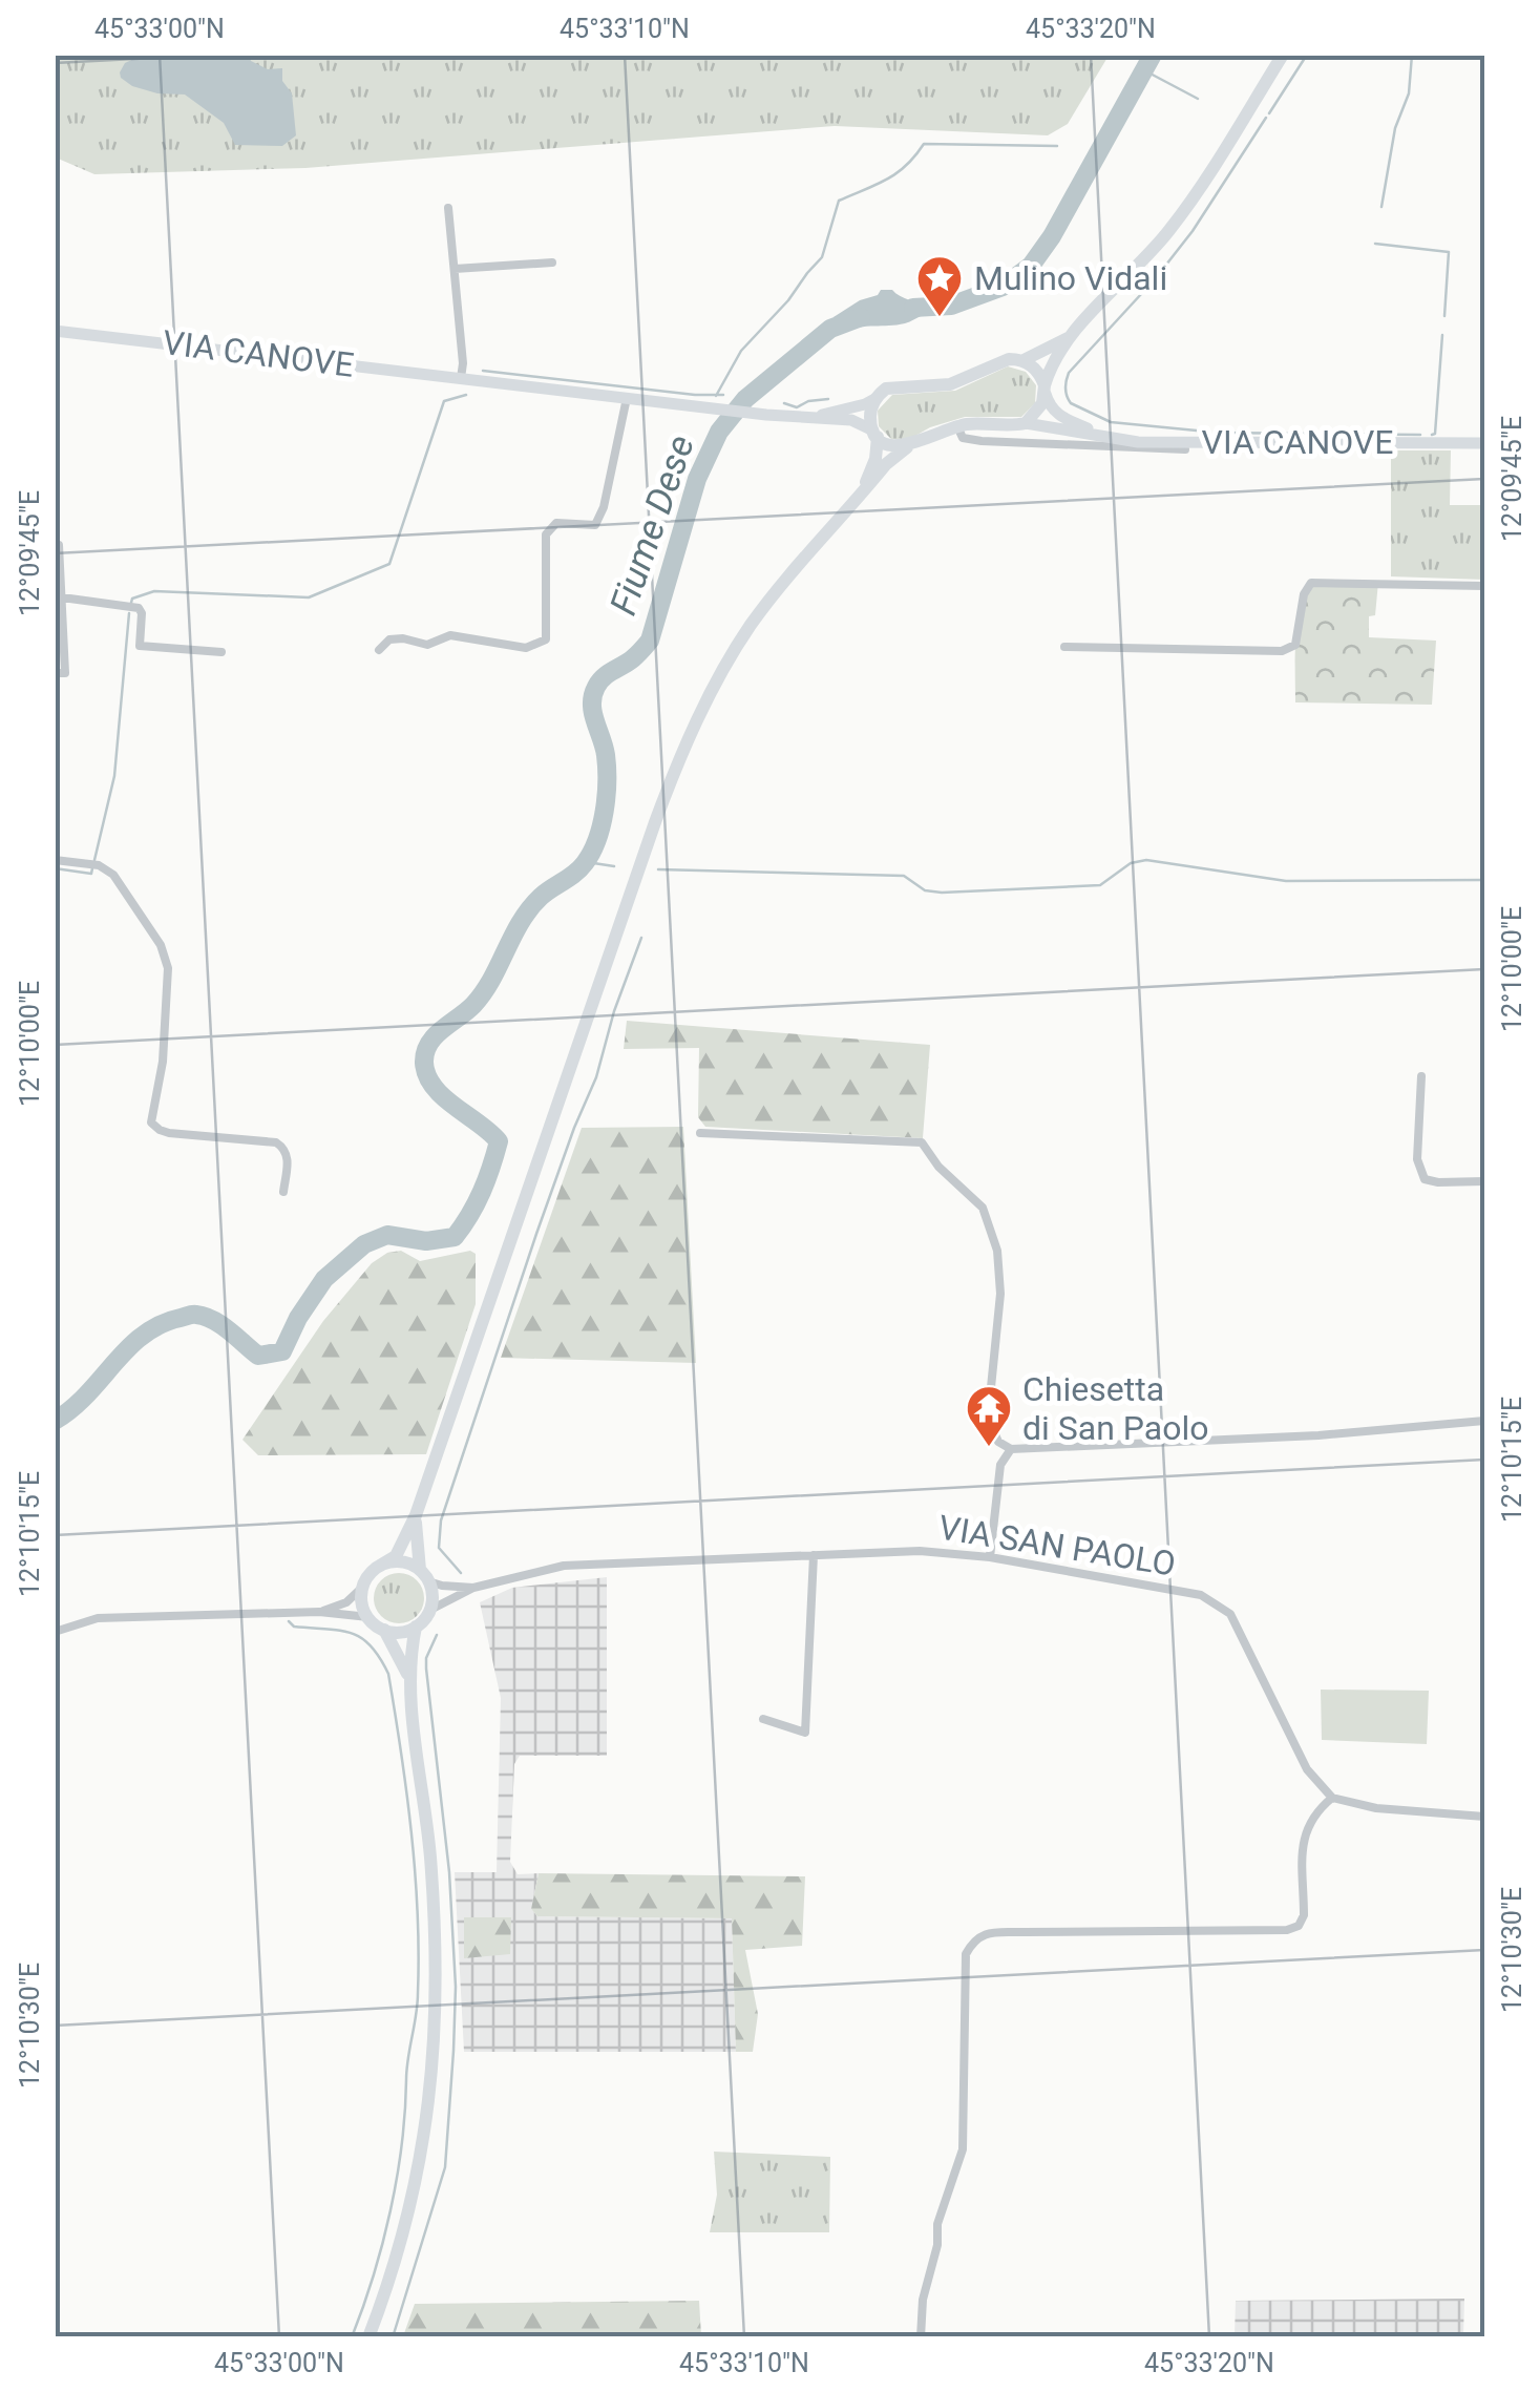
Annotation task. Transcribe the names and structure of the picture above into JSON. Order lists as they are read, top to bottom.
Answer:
{
  "streets": {
    "street": ["VIA CANOVE", "VIA SAN PAOLO"]
  },
  "water": ["Fiume Dese"],
  "places": {
    "place": ["Mulino Vidali"],
    "temple": ["Chiesetta di San Paolo"]
  },
  "coordinates": [
    "45°33'00\"N",
    "45°33'10\"N",
    "45°33'20\"N",
    "12°09'45\"E",
    "12°10'00\"E",
    "12°10'15\"E",
    "12°10'30\"E"
  ]
}
